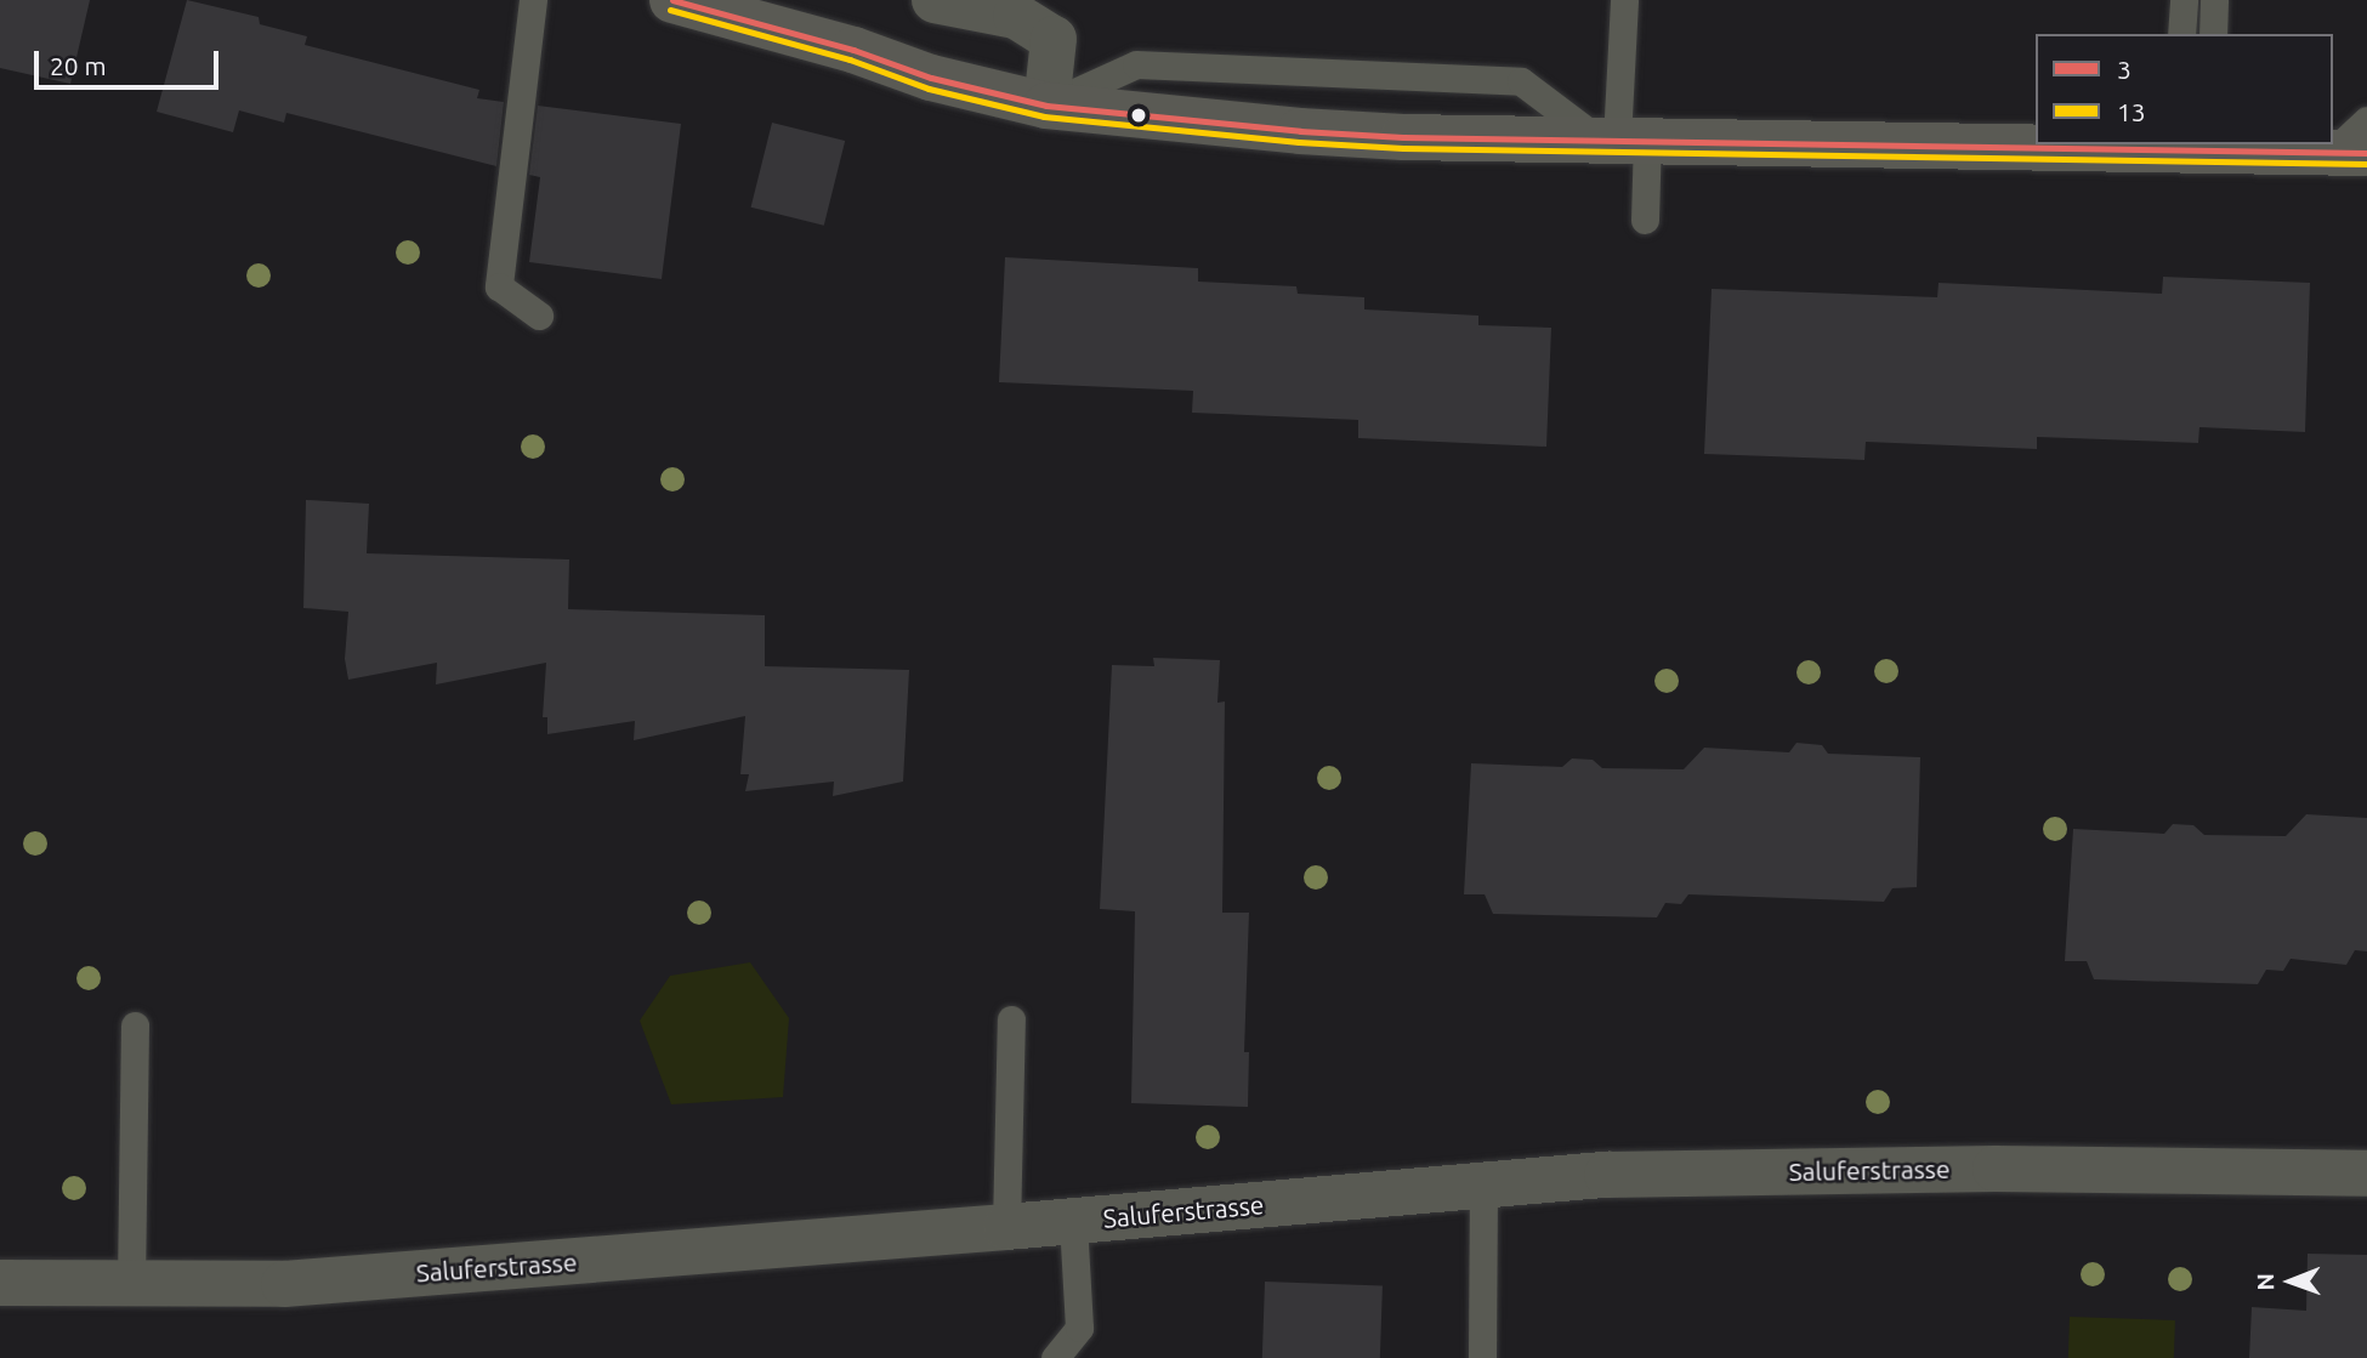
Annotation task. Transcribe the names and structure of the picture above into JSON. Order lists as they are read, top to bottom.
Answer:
{
  "streets": {
    "street": ["Saluferstrasse"]
  },
  "lines": ["transit line 3", "transit line 13"],
  "legend": ["3", "13"],
  "scale_bar": "20 m",
  "north": "left"
}
